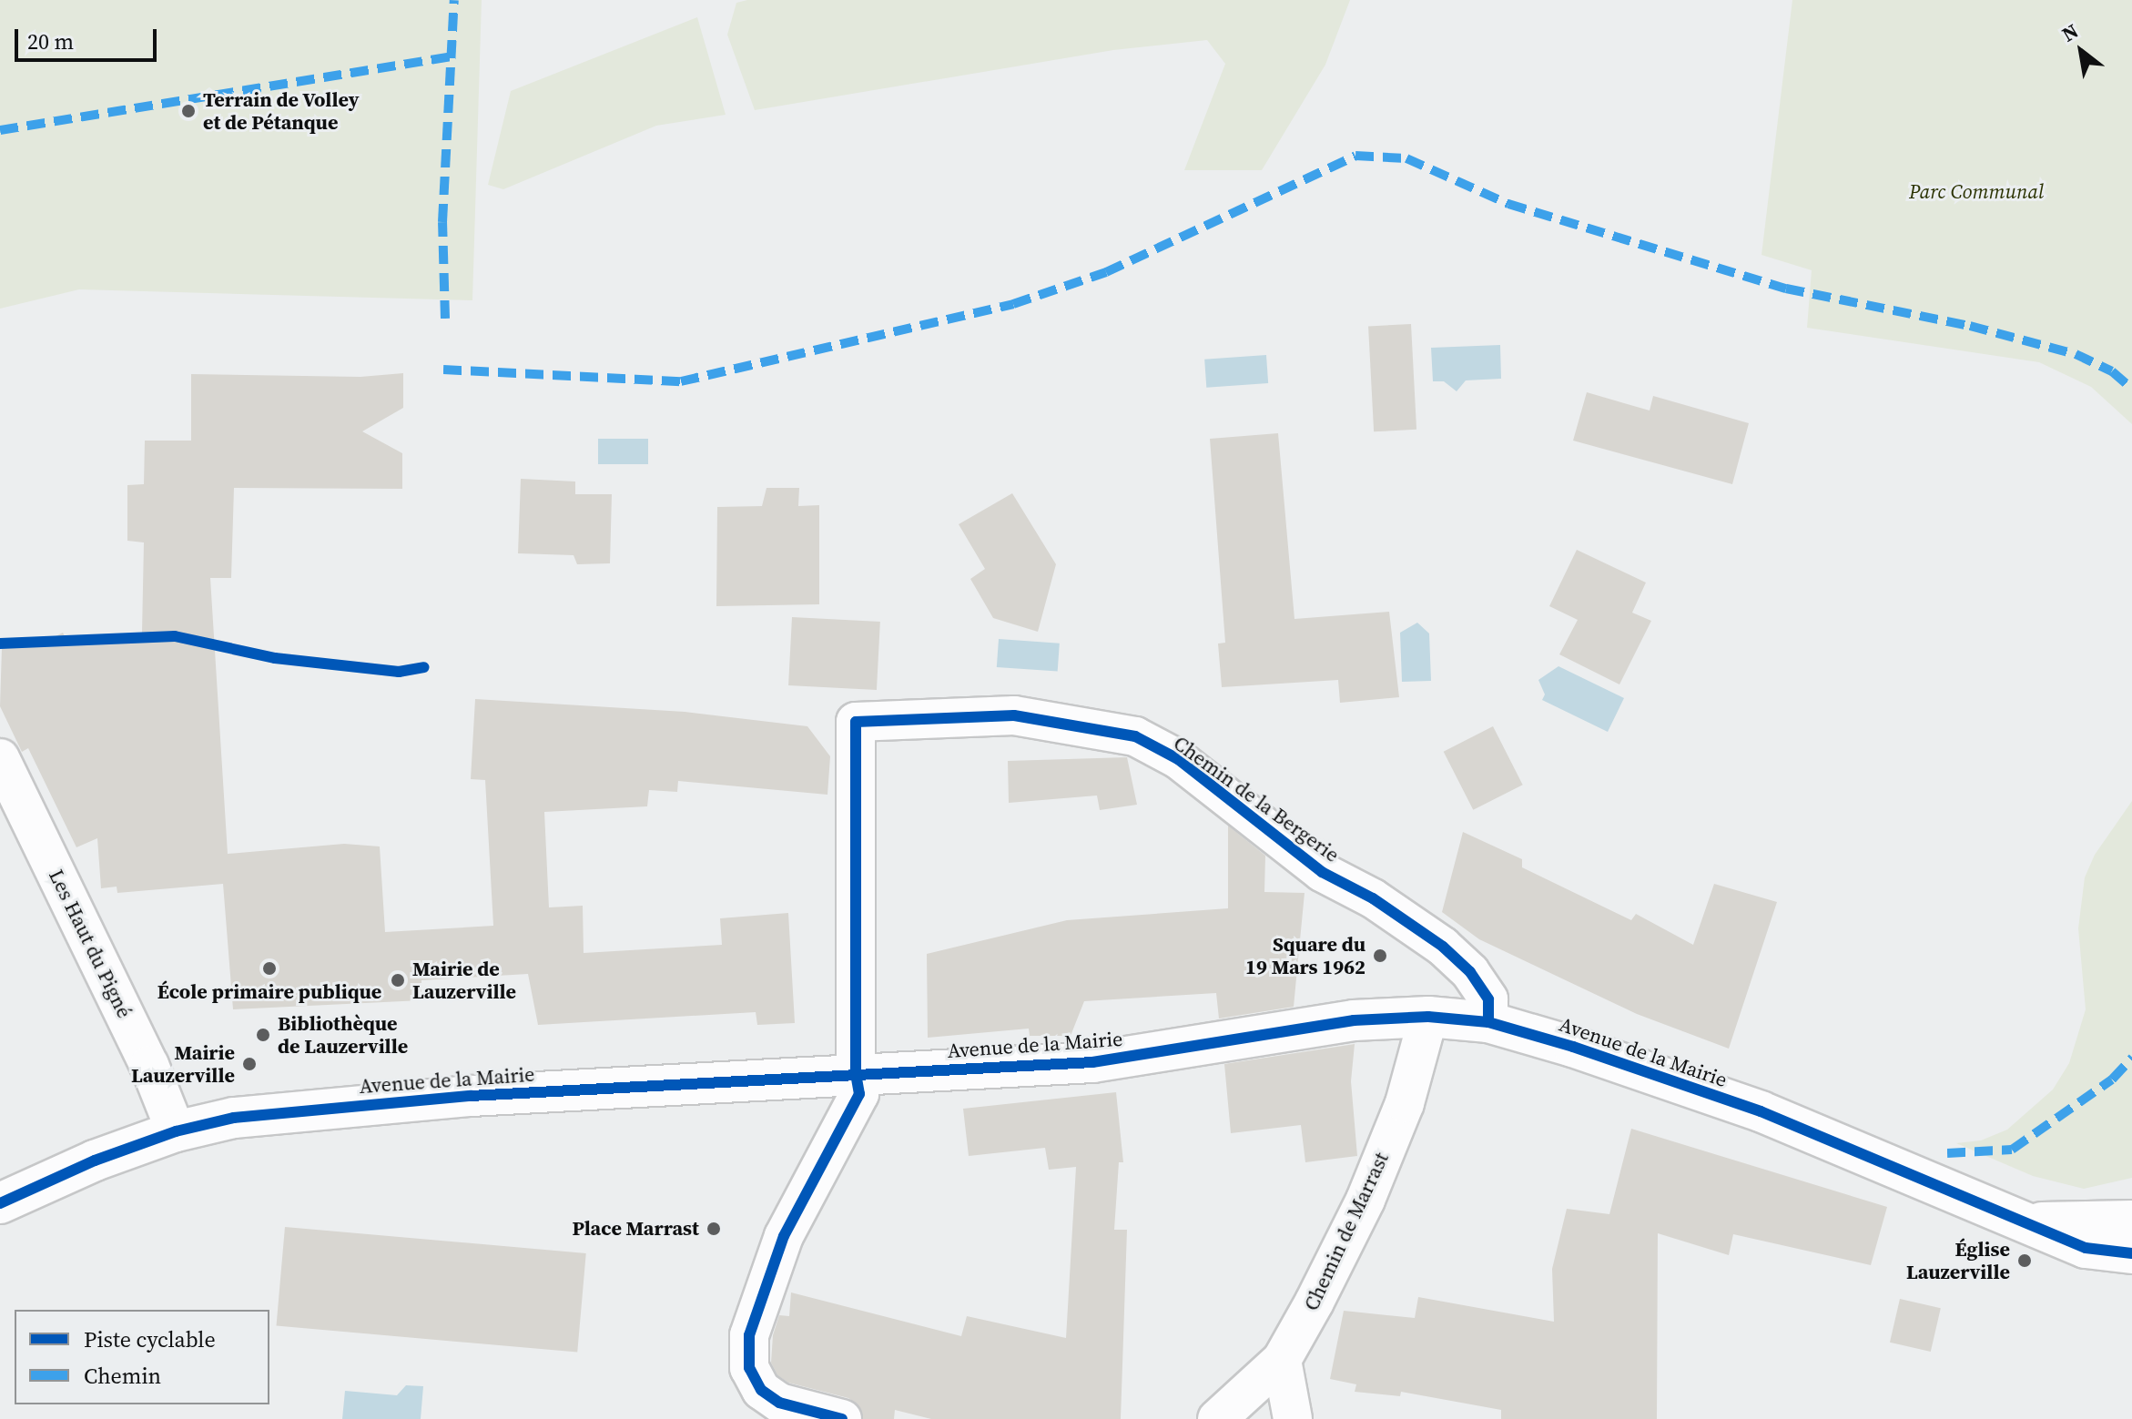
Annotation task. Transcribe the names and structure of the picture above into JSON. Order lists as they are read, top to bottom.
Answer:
{
  "streets": {
    "street": [
      "Chemin de la Bergerie",
      "Les Haut du Pigné",
      "Avenue de la Mairie",
      "Chemin de Marrast"
    ]
  },
  "crossings": [
    ["Chemin de la Bergerie", "Avenue de la Mairie"],
    ["Les Haut du Pigné", "Avenue de la Mairie"],
    ["Avenue de la Mairie", "Chemin de Marrast"]
  ],
  "parks": ["Parc Communal"],
  "places": [
    "Terrain de Volley et de Pétanque",
    "Square du 19 Mars 1962",
    "École primaire publique",
    "Mairie de Lauzerville",
    "Bibliothèque de Lauzerville",
    "Mairie Lauzerville",
    "Place Marrast",
    "Église Lauzerville"
  ],
  "legend": ["Piste cyclable", "Chemin"],
  "scale_bar": "20 m",
  "north": "top left"
}
